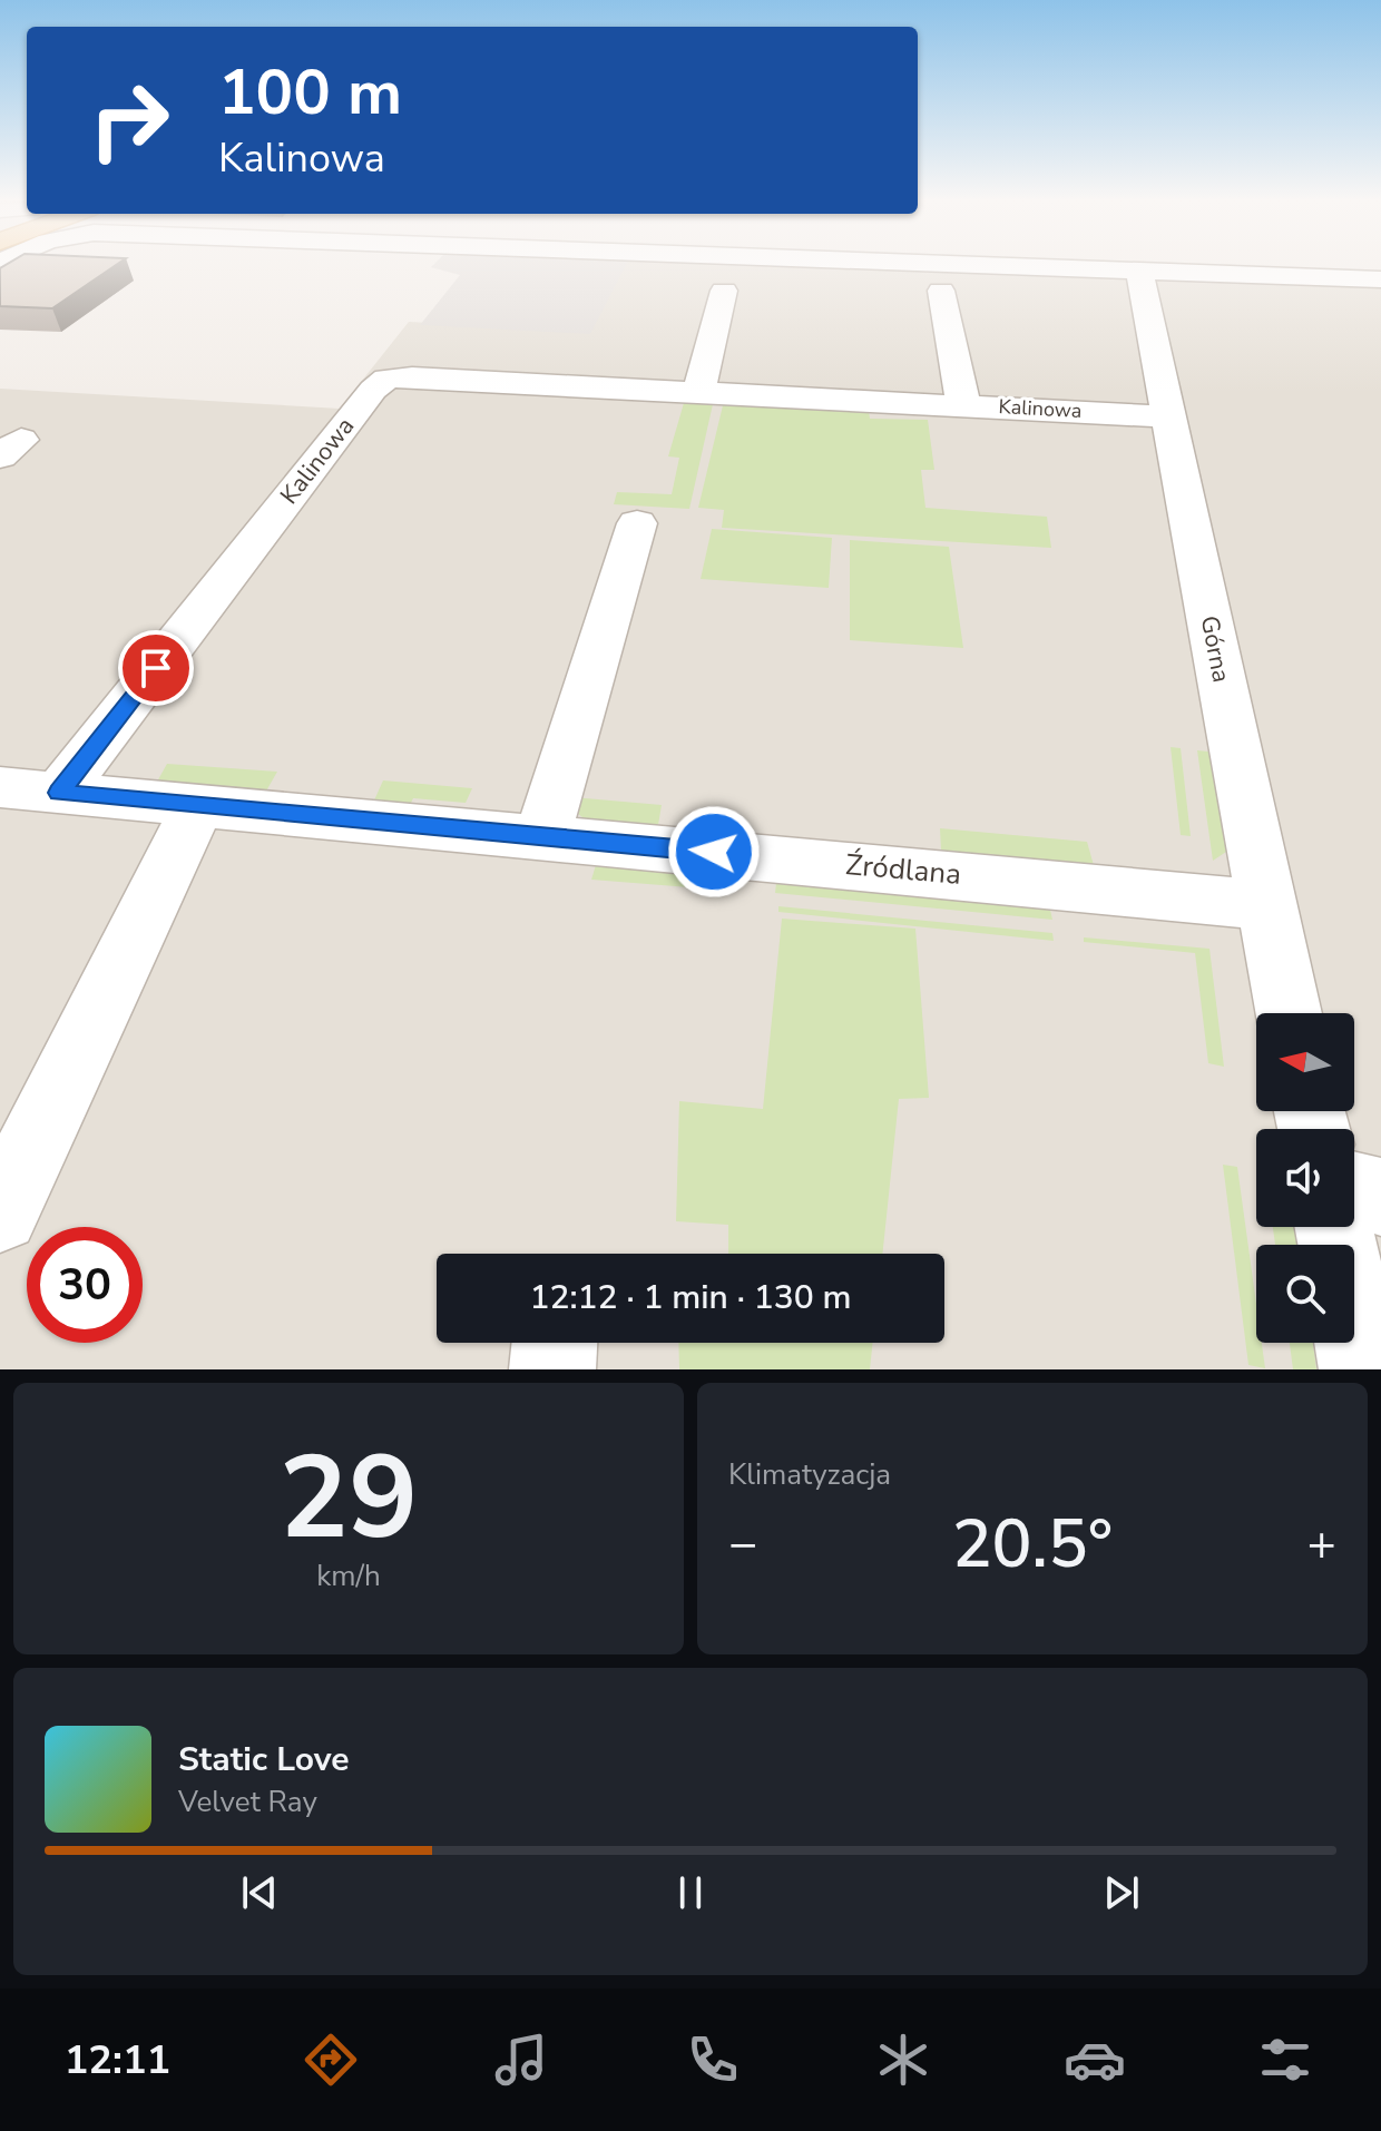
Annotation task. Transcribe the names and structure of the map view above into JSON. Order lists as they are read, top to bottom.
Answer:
{
  "streets": {
    "street": ["Kalinowa", "Górna", "Źródlana"]
  },
  "crossings": [
    ["Kalinowa", "Górna"],
    ["Kalinowa", "Źródlana"],
    ["Górna", "Źródlana"]
  ],
  "north": "left",
  "page": {
    "turn": ["100 m", "Kalinowa"],
    "limit": "30",
    "trip": "12:12 · 1 min · 130 m",
    "tile": [
      ["29", "km/h"],
      "Klimatyzacja"
    ],
    "heat": ["−", "20.5°", "+"],
    "song": ["Static Love", "Velvet Ray"],
    "tabs": "12:11"
  }
}
